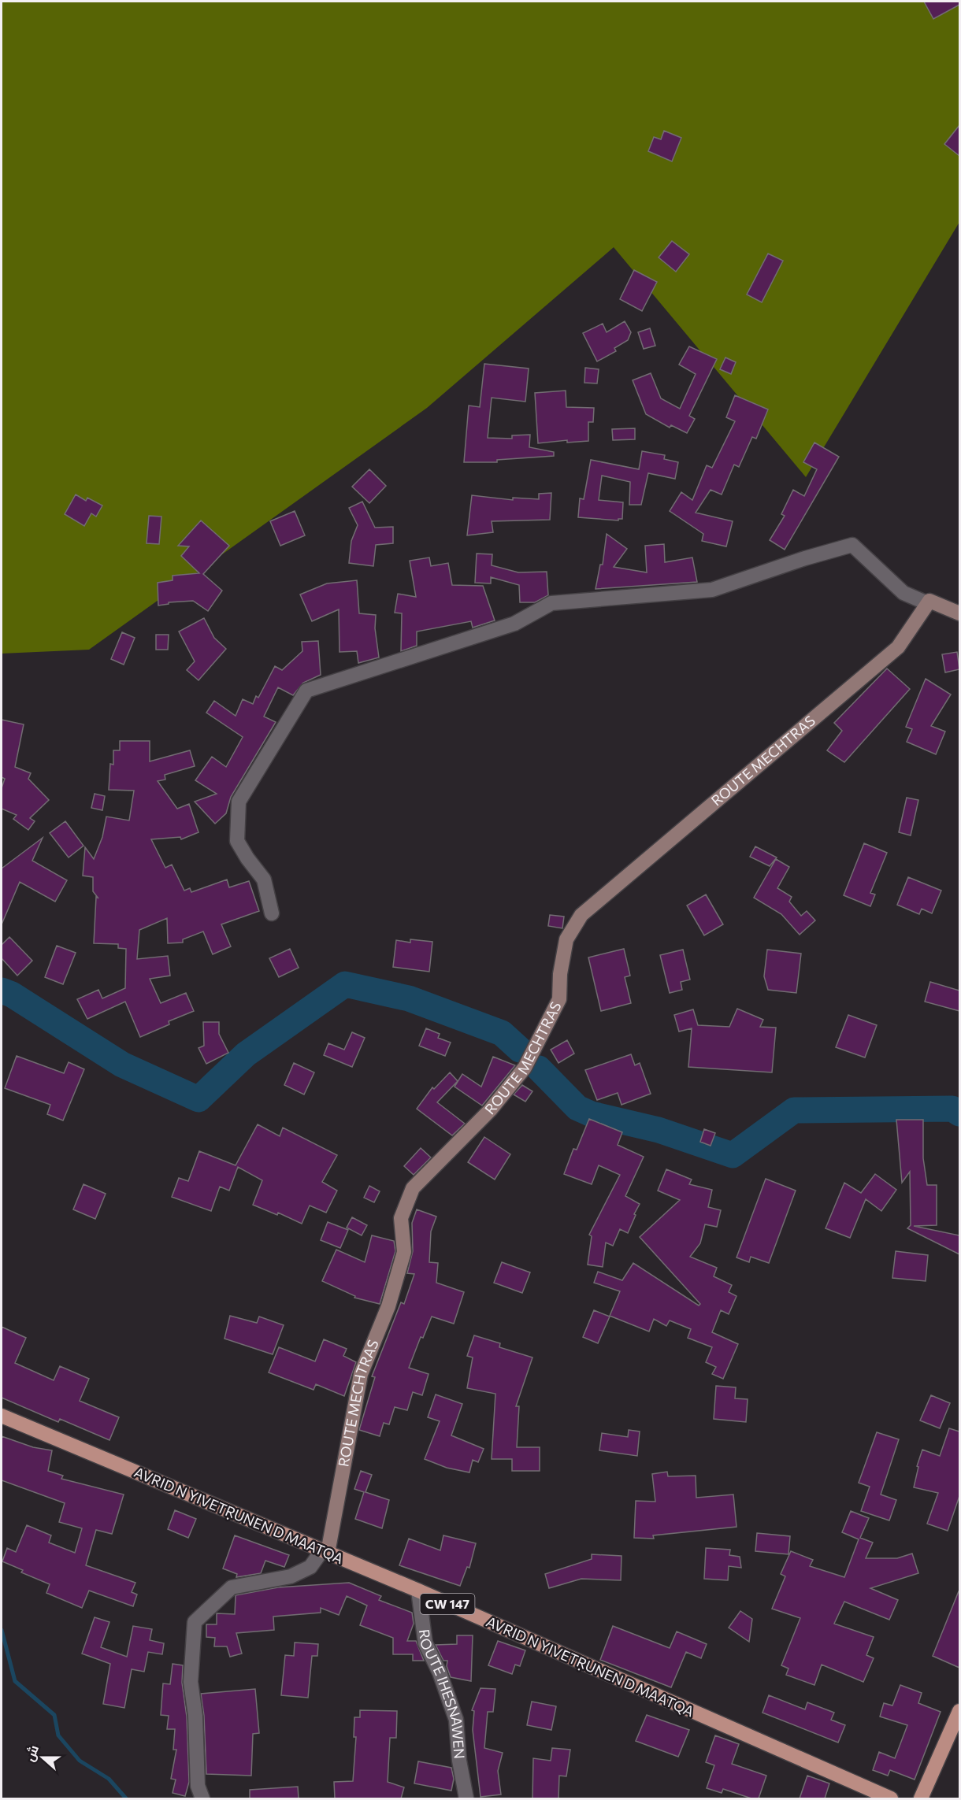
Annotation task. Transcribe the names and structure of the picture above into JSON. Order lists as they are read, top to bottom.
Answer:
{
  "streets": {
    "main road": ["AVRID N YIVETṚUNEN D MAATQA", "CW 147"],
    "street": ["ROUTE MECHTRAS", "ROUTE IHESNAWEN"]
  },
  "crossings": [
    ["ROUTE MECHTRAS", "AVRID N YIVETṚUNEN D MAATQA"],
    ["AVRID N YIVETṚUNEN D MAATQA", "ROUTE IHESNAWEN"]
  ],
  "north": "left"
}
